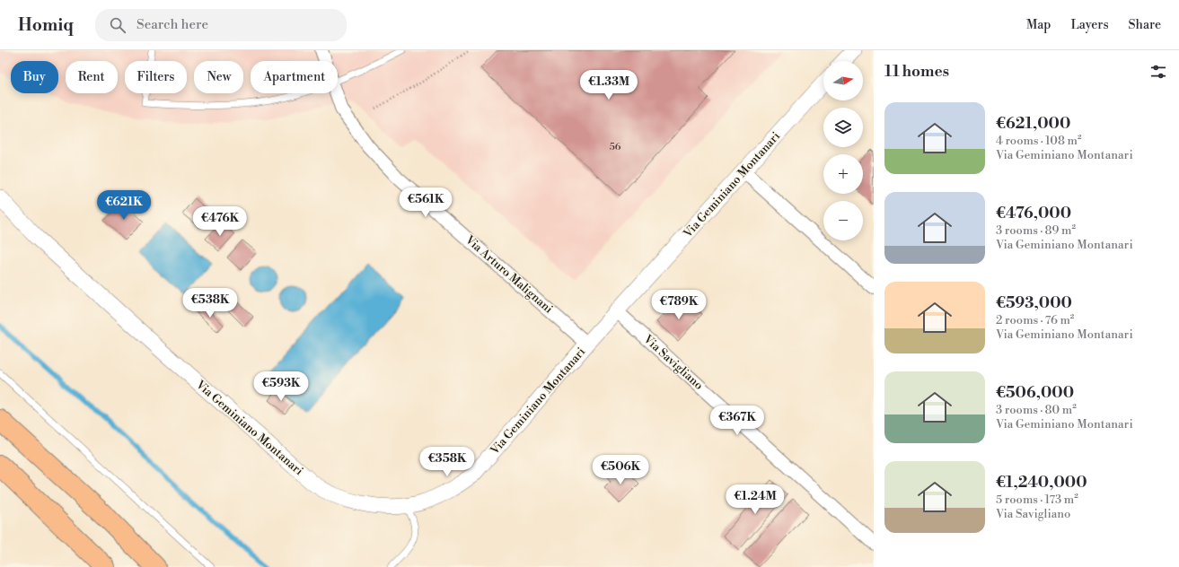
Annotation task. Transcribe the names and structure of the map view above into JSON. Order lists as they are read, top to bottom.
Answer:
{
  "streets": {
    "street": ["Via Geminiano Montanari", "Via Arturo Malignani", "Via Savigliano"]
  },
  "crossings": [
    ["Via Geminiano Montanari", "Via Arturo Malignani"],
    ["Via Geminiano Montanari", "Via Savigliano"]
  ],
  "house_numbers": ["56"],
  "north": "right",
  "page": {
    "header": "Homiq",
    "search": "Search here",
    "nav": ["Map", "Layers", "Share"],
    "heading": "11 homes",
    "map_buttons": ["+", "−"],
    "chip": [
      "Buy",
      "Rent",
      "Filters",
      "New",
      "Apartment"
    ],
    "price": [
      "€1.33M",
      "€561K",
      "€621K",
      "€476K",
      "€538K",
      "€789K",
      "€593K",
      "€367K",
      "€358K",
      "€506K",
      "€1.24M"
    ],
    "list": [
      {
        "name": "€621,000",
        "note": "4 rooms · 108 m² · Via Geminiano Montanari"
      },
      {
        "name": "€476,000",
        "note": "3 rooms · 89 m² · Via Geminiano Montanari"
      },
      {
        "name": "€593,000",
        "note": "2 rooms · 76 m² · Via Geminiano Montanari"
      },
      {
        "name": "€506,000",
        "note": "3 rooms · 80 m² · Via Geminiano Montanari"
      },
      {
        "name": "€1,240,000",
        "note": "5 rooms · 173 m² · Via Savigliano"
      }
    ]
  }
}
